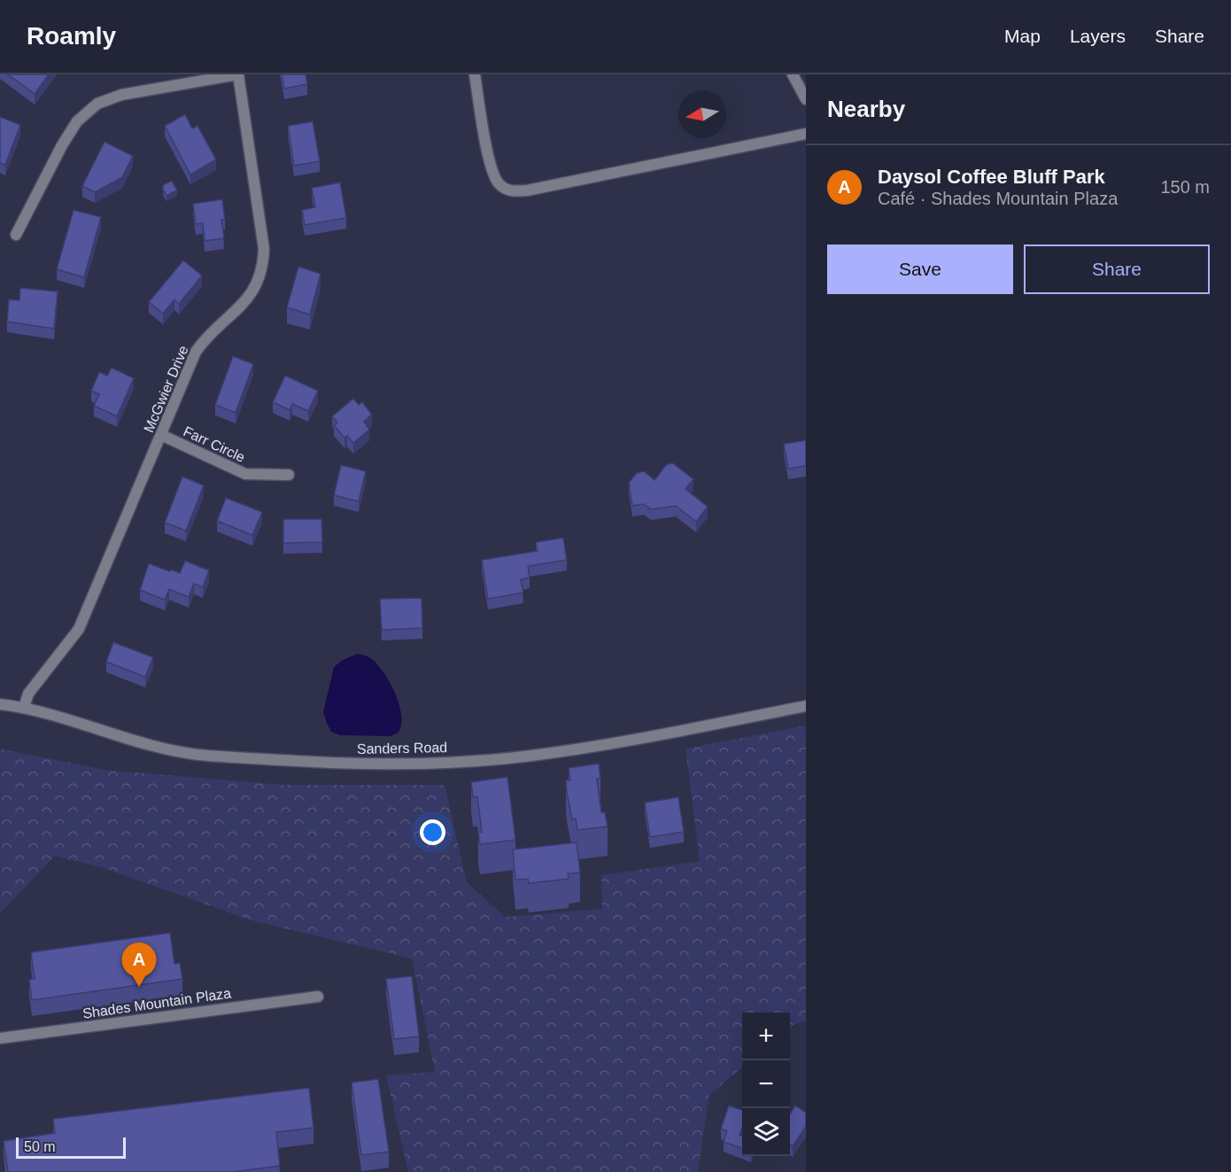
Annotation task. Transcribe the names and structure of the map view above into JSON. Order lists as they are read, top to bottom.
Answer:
{
  "streets": {
    "street": [
      "McGwier Drive",
      "Farr Circle",
      "Sanders Road",
      "Shades Mountain Plaza"
    ]
  },
  "crossings": [
    ["McGwier Drive", "Farr Circle"],
    ["McGwier Drive", "Sanders Road"]
  ],
  "scale_bar": "50 m",
  "north": "left",
  "page": {
    "header": "Roamly",
    "nav": ["Map", "Layers", "Share"],
    "heading": "Nearby",
    "list": [
      {
        "mark": "A",
        "name": "Daysol Coffee Bluff Park",
        "note": "Café · Shades Mountain Plaza",
        "value": "150 m"
      }
    ],
    "buttons": ["Save", "Share"],
    "pins": "A",
    "map_buttons": ["+", "−"],
    "scale": "50 m"
  }
}
